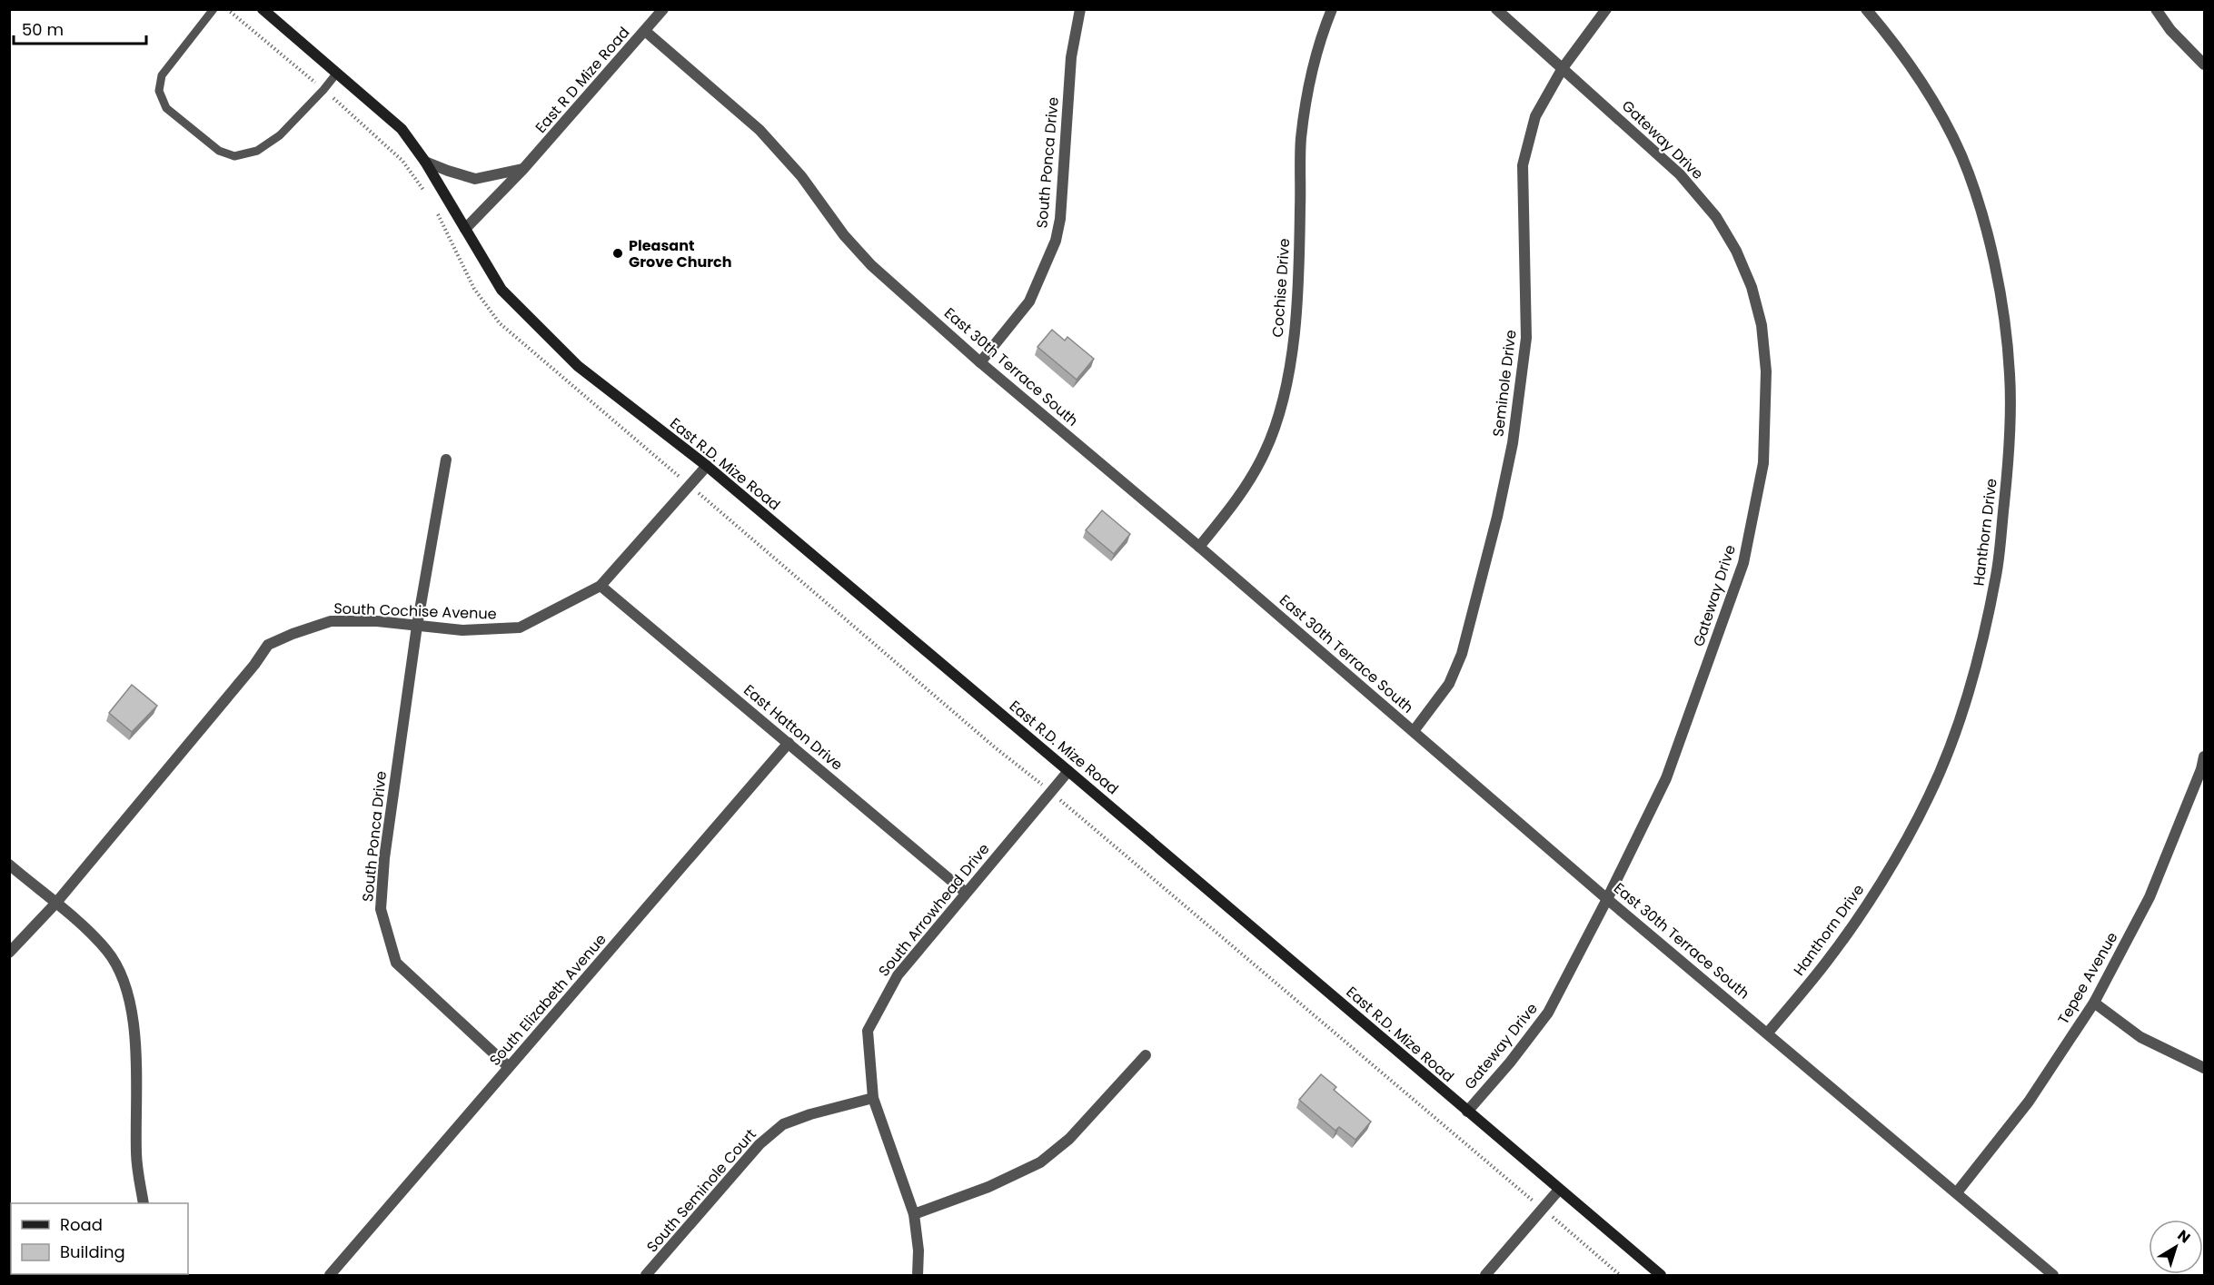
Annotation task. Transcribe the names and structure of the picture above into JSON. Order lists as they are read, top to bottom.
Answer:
{
  "streets": {
    "main road": ["East R.D. Mize Road"],
    "street": [
      "East R D Mize Road",
      "Gateway Drive",
      "South Ponca Drive",
      "Cochise Drive",
      "East 30th Terrace South",
      "Seminole Drive",
      "Hanthorn Drive",
      "South Cochise Avenue",
      "East Hatton Drive",
      "South Arrowhead Drive",
      "Tepee Avenue",
      "South Elizabeth Avenue",
      "South Seminole Court"
    ]
  },
  "crossings": [
    ["East R D Mize Road", "East 30th Terrace South"],
    ["East R D Mize Road", "East R.D. Mize Road"],
    ["Gateway Drive", "East 30th Terrace South"],
    ["Gateway Drive", "Seminole Drive"],
    ["Gateway Drive", "East R.D. Mize Road"],
    ["South Ponca Drive", "East 30th Terrace South"],
    ["South Ponca Drive", "South Cochise Avenue"],
    ["South Ponca Drive", "South Elizabeth Avenue"],
    ["Cochise Drive", "East 30th Terrace South"],
    ["East 30th Terrace South", "Seminole Drive"],
    ["East 30th Terrace South", "Hanthorn Drive"],
    ["East 30th Terrace South", "Tepee Avenue"],
    ["East R.D. Mize Road", "South Cochise Avenue"],
    ["East R.D. Mize Road", "South Arrowhead Drive"],
    ["South Cochise Avenue", "East Hatton Drive"],
    ["East Hatton Drive", "South Arrowhead Drive"],
    ["East Hatton Drive", "South Elizabeth Avenue"],
    ["South Arrowhead Drive", "South Seminole Court"]
  ],
  "places": ["Pleasant Grove Church"],
  "legend": ["Road", "Building"],
  "scale_bar": "50 m",
  "north": "top right"
}
